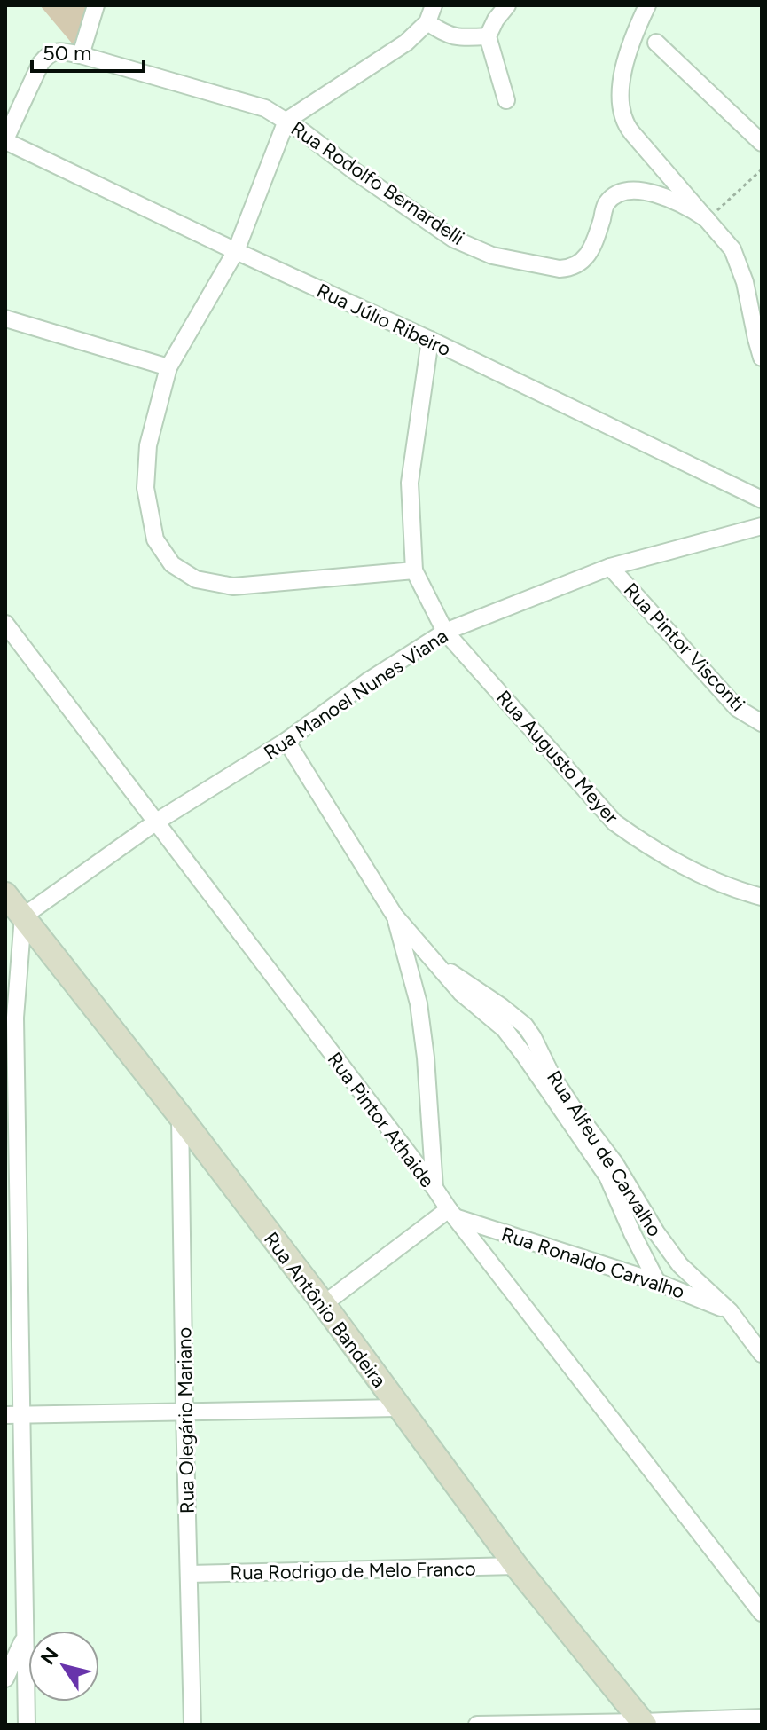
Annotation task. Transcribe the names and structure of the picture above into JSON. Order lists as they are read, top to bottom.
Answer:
{
  "streets": {
    "street": [
      "Rua Rodolfo Bernardelli",
      "Rua Júlio Ribeiro",
      "Rua Pintor Visconti",
      "Rua Manoel Nunes Viana",
      "Rua Augusto Meyer",
      "Rua Pintor Athaide",
      "Rua Alfeu de Carvalho",
      "Rua Ronaldo Carvalho",
      "Rua Antônio Bandeira",
      "Rua Olegário Mariano",
      "Rua Rodrigo de Melo Franco"
    ]
  },
  "crossings": [
    ["Rua Rodolfo Bernardelli", "Rua Júlio Ribeiro"],
    ["Rua Pintor Visconti", "Rua Manoel Nunes Viana"],
    ["Rua Manoel Nunes Viana", "Rua Augusto Meyer"],
    ["Rua Manoel Nunes Viana", "Rua Pintor Athaide"],
    ["Rua Manoel Nunes Viana", "Rua Alfeu de Carvalho"],
    ["Rua Manoel Nunes Viana", "Rua Antônio Bandeira"],
    ["Rua Pintor Athaide", "Rua Ronaldo Carvalho"],
    ["Rua Alfeu de Carvalho", "Rua Ronaldo Carvalho"],
    ["Rua Antônio Bandeira", "Rua Olegário Mariano"],
    ["Rua Antônio Bandeira", "Rua Rodrigo de Melo Franco"],
    ["Rua Olegário Mariano", "Rua Rodrigo de Melo Franco"]
  ],
  "scale_bar": "50 m",
  "north": "top left"
}
